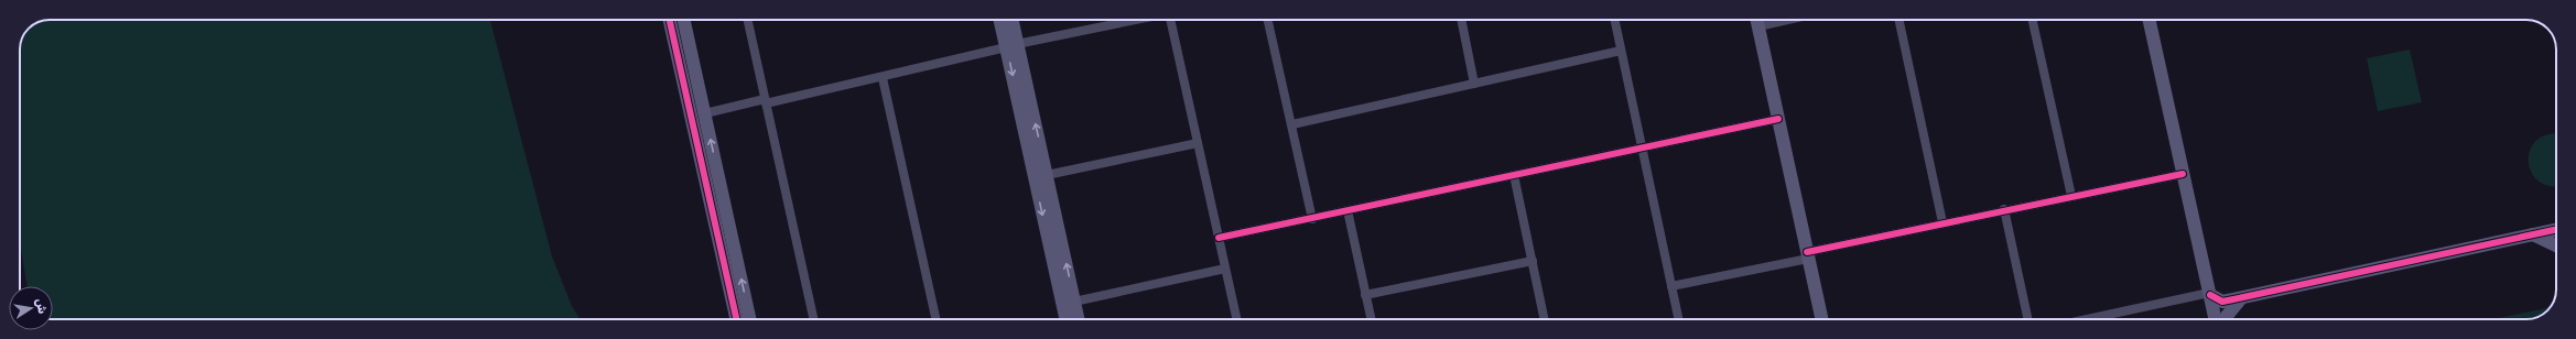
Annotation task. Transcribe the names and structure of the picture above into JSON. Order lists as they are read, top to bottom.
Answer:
{
  "north": "right"
}
